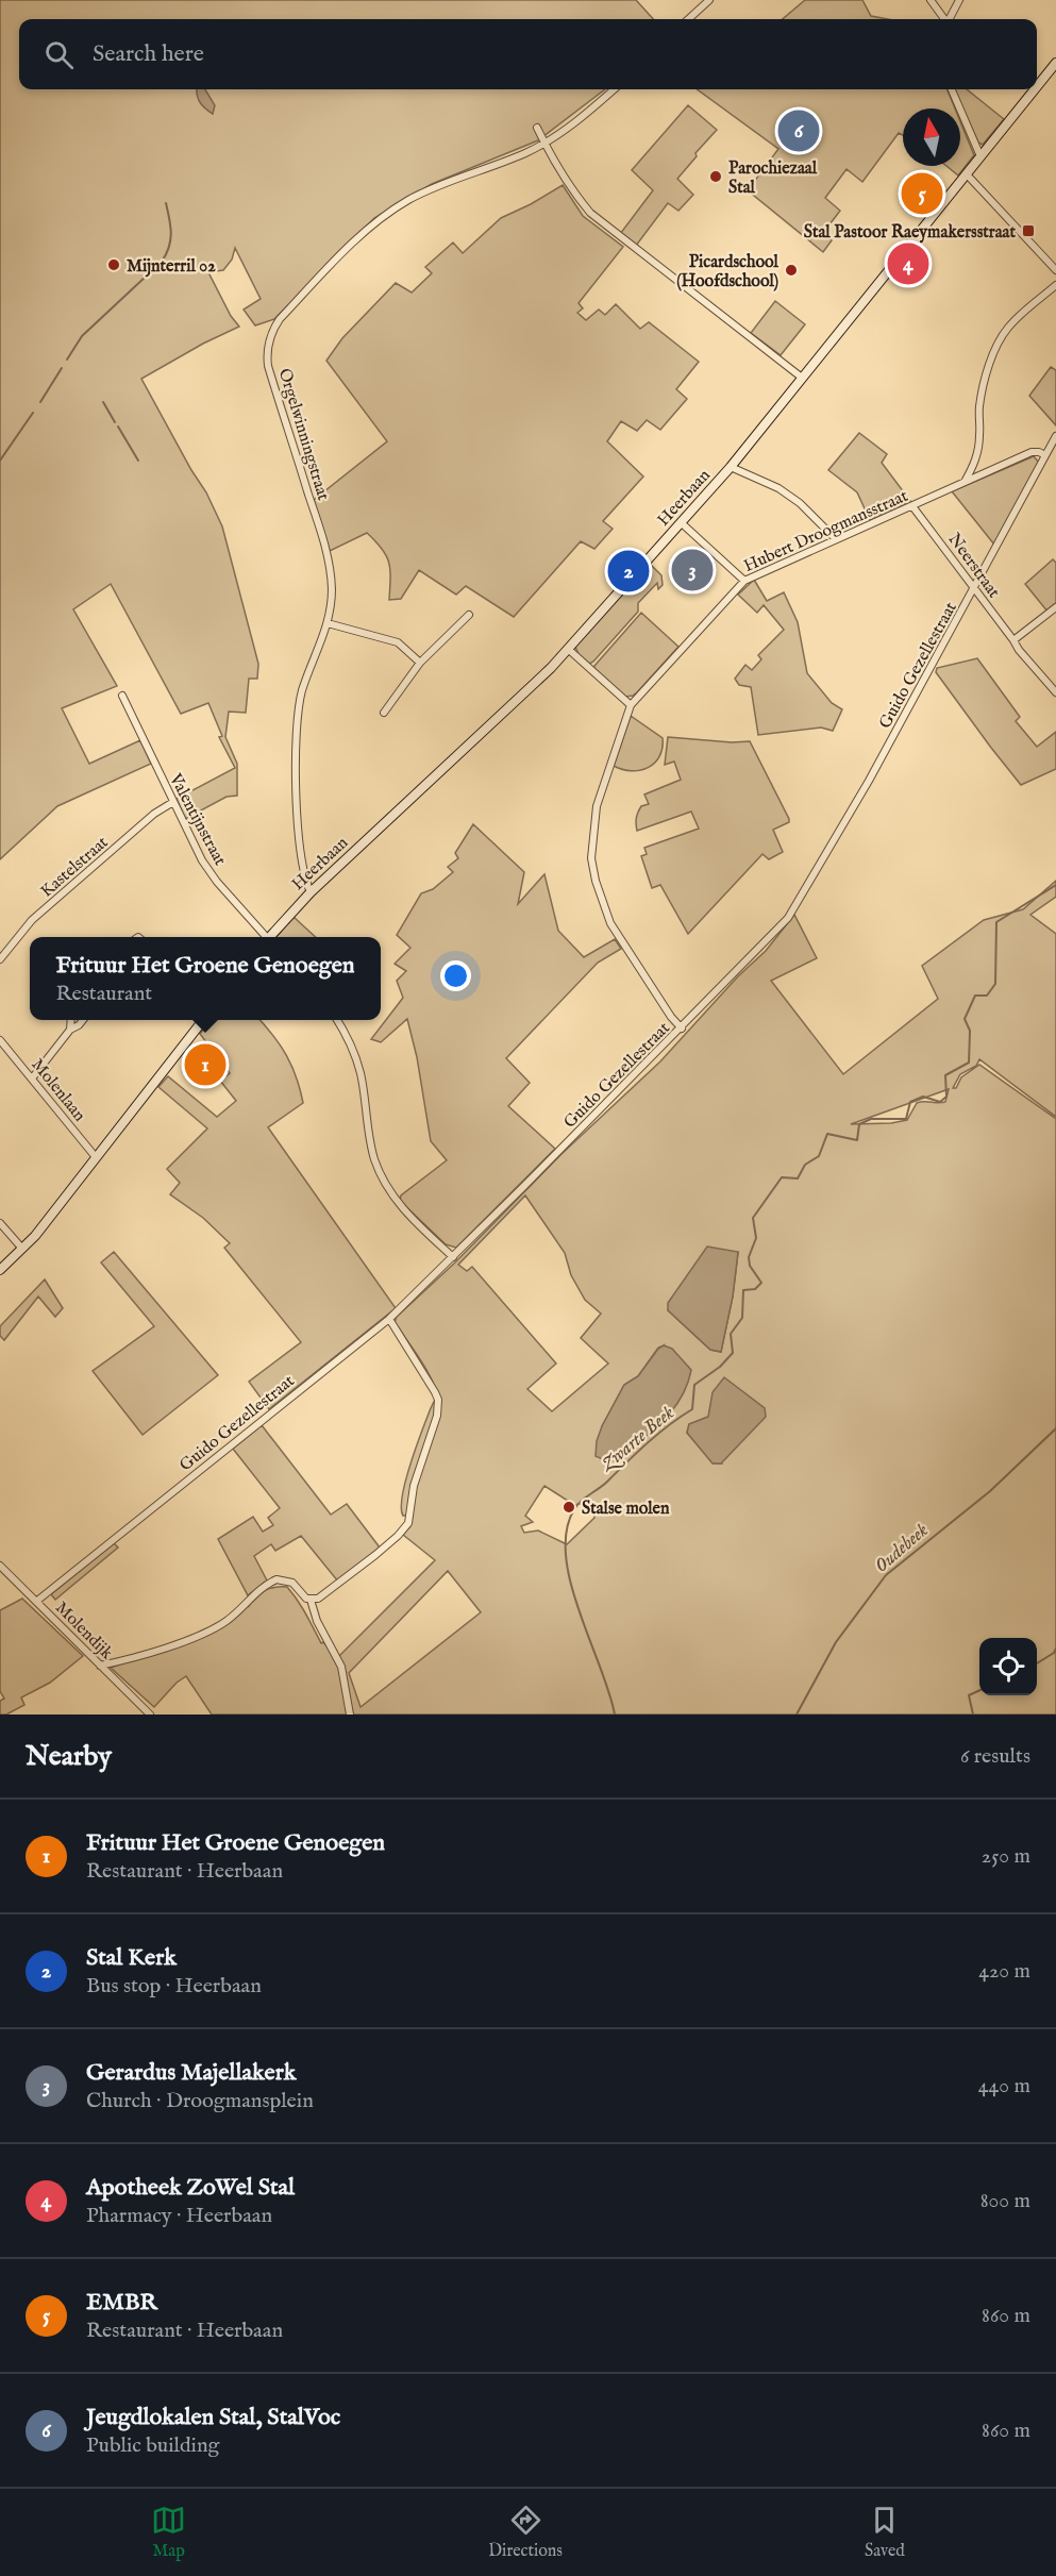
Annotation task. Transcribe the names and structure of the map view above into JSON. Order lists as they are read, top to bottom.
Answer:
{
  "streets": {
    "street": [
      "Orgelwinningstraat",
      "Heerbaan",
      "Hubert Droogmansstraat",
      "Neerstraat",
      "Guido Gezellestraat",
      "Valentijnstraat",
      "Kastelstraat",
      "Molenlaan",
      "Molendijk"
    ]
  },
  "crossings": [
    ["Orgelwinningstraat", "Heerbaan"],
    ["Hubert Droogmansstraat", "Neerstraat"],
    ["Hubert Droogmansstraat", "Guido Gezellestraat"],
    ["Neerstraat", "Guido Gezellestraat"],
    ["Guido Gezellestraat", "Molendijk"],
    ["Valentijnstraat", "Kastelstraat"]
  ],
  "water": ["Zwarte Beek", "Oudebeek"],
  "places": {
    "other": [
      "Parochiezaal Stal",
      "Mijnterril 02",
      "Picardschool (Hoofdschool)",
      "Stalse molen"
    ],
    "transit": ["Stal Pastoor Raeymakersstraat"]
  },
  "north": "top",
  "page": {
    "search": "Search here",
    "pins": [
      "6",
      "5",
      "4",
      "3",
      "2",
      "1"
    ],
    "popup": ["Frituur Het Groene Genoegen", "Restaurant"],
    "heading": ["Nearby", "6 results"],
    "list": [
      {
        "mark": "1",
        "name": "Frituur Het Groene Genoegen",
        "note": "Restaurant · Heerbaan",
        "value": "250 m"
      },
      {
        "mark": "2",
        "name": "Stal Kerk",
        "note": "Bus stop · Heerbaan",
        "value": "420 m"
      },
      {
        "mark": "3",
        "name": "Gerardus Majellakerk",
        "note": "Church · Droogmansplein",
        "value": "440 m"
      },
      {
        "mark": "4",
        "name": "Apotheek ZoWel Stal",
        "note": "Pharmacy · Heerbaan",
        "value": "800 m"
      },
      {
        "mark": "5",
        "name": "EMBR",
        "note": "Restaurant · Heerbaan",
        "value": "860 m"
      },
      {
        "mark": "6",
        "name": "Jeugdlokalen Stal, StalVoc",
        "note": "Public building",
        "value": "860 m"
      }
    ],
    "nav": ["Map", "Directions", "Saved"]
  }
}
